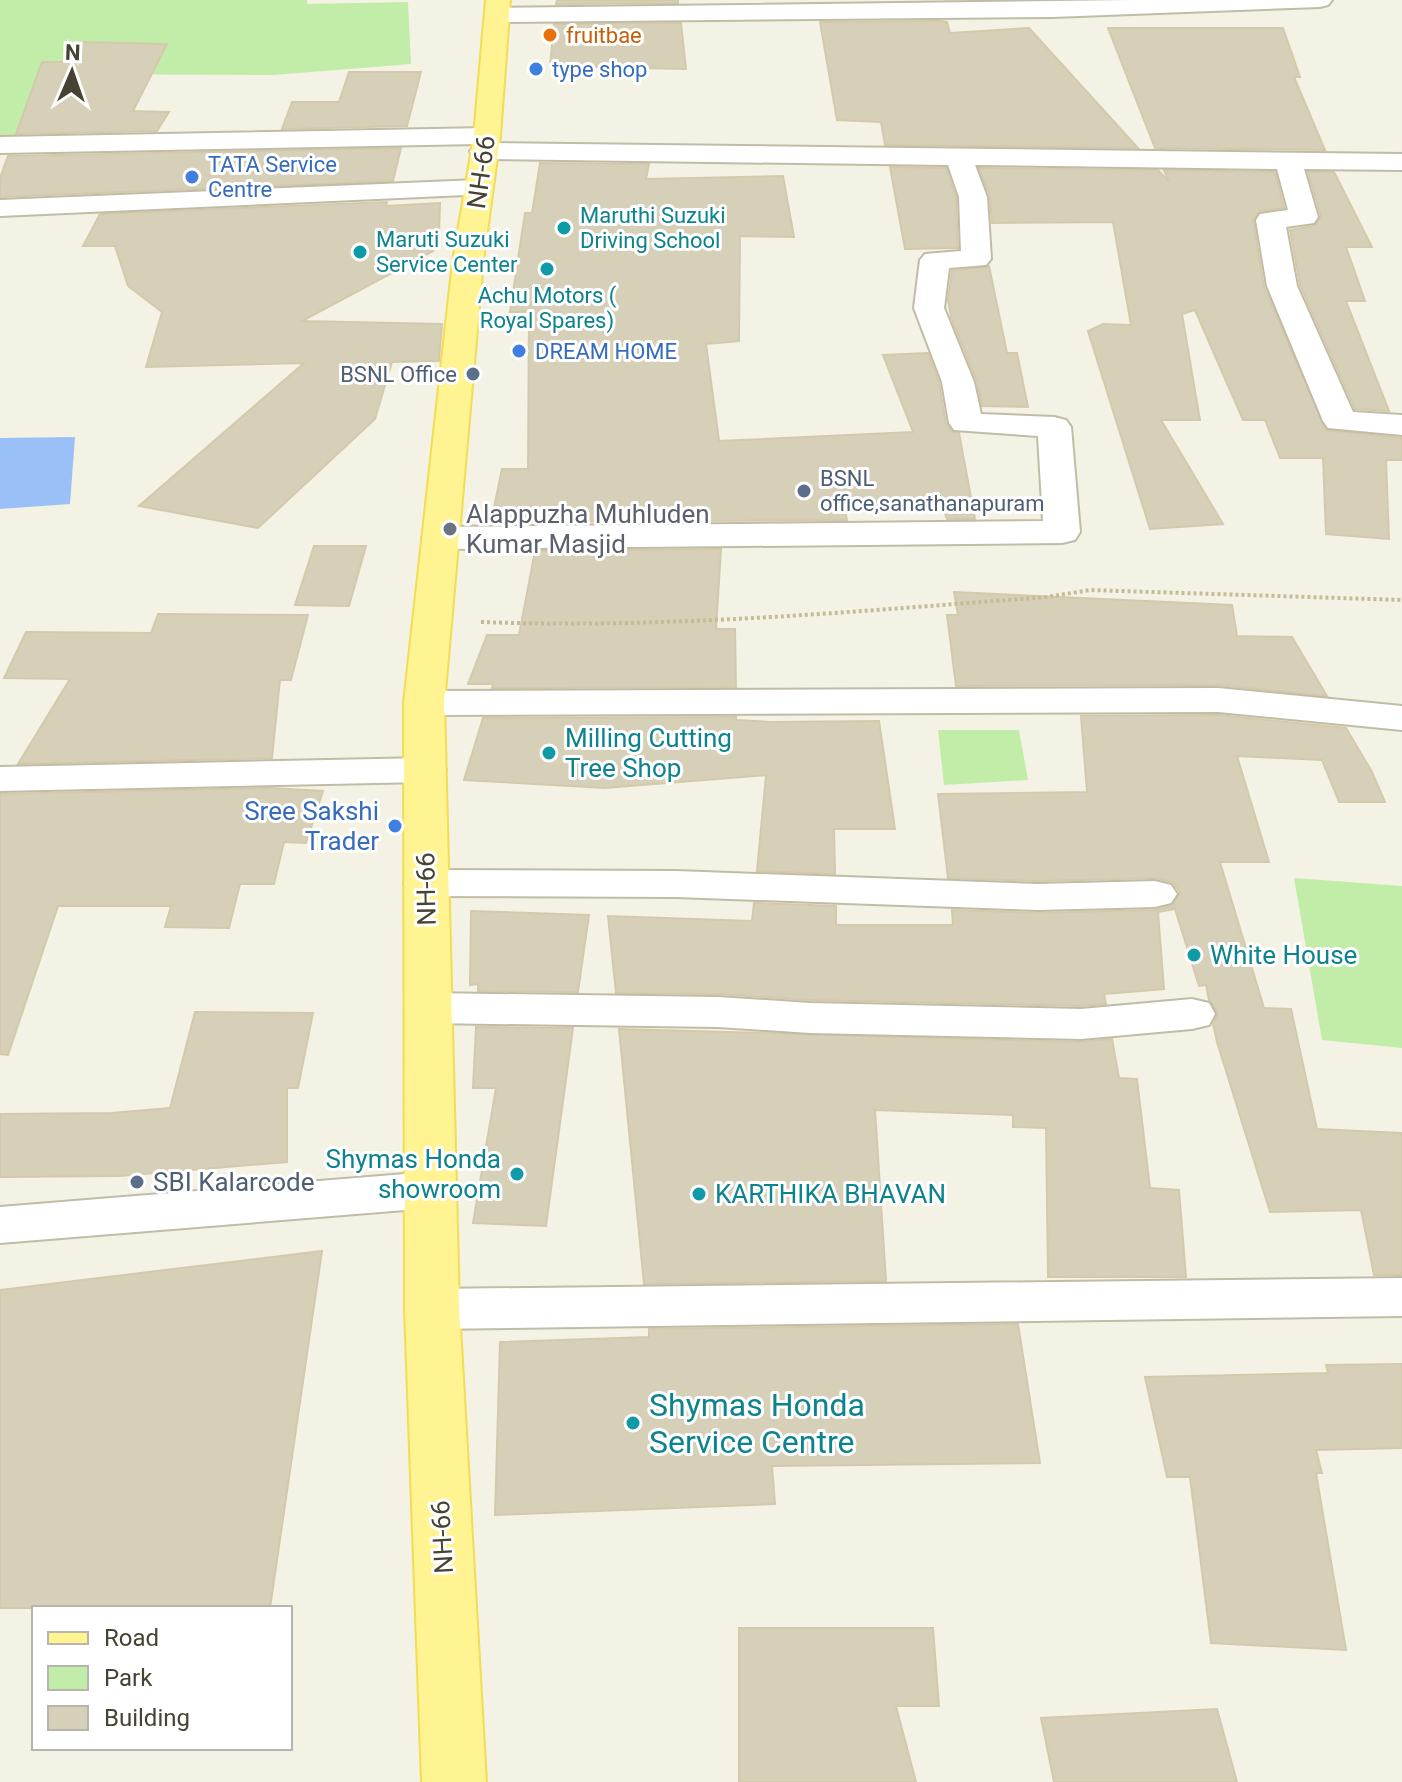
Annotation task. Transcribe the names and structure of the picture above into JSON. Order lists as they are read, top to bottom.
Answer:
{
  "streets": {
    "main road": ["NH-66"]
  },
  "places": [
    "fruitbae",
    "type shop",
    "TATA Service Centre",
    "Maruthi Suzuki Driving School",
    "Maruti Suzuki Service Center",
    "Achu Motors ( Royal Spares)",
    "DREAM HOME",
    "BSNL Office",
    "BSNL office,sanathanapuram",
    "Alappuzha Muhluden Kumar Masjid",
    "Milling Cutting Tree Shop",
    "Sree Sakshi Trader",
    "White House",
    "Shymas Honda showroom",
    "SBI Kalarcode",
    "KARTHIKA BHAVAN",
    "Shymas Honda Service Centre"
  ],
  "legend": ["Road", "Park", "Building"],
  "north": "top"
}
